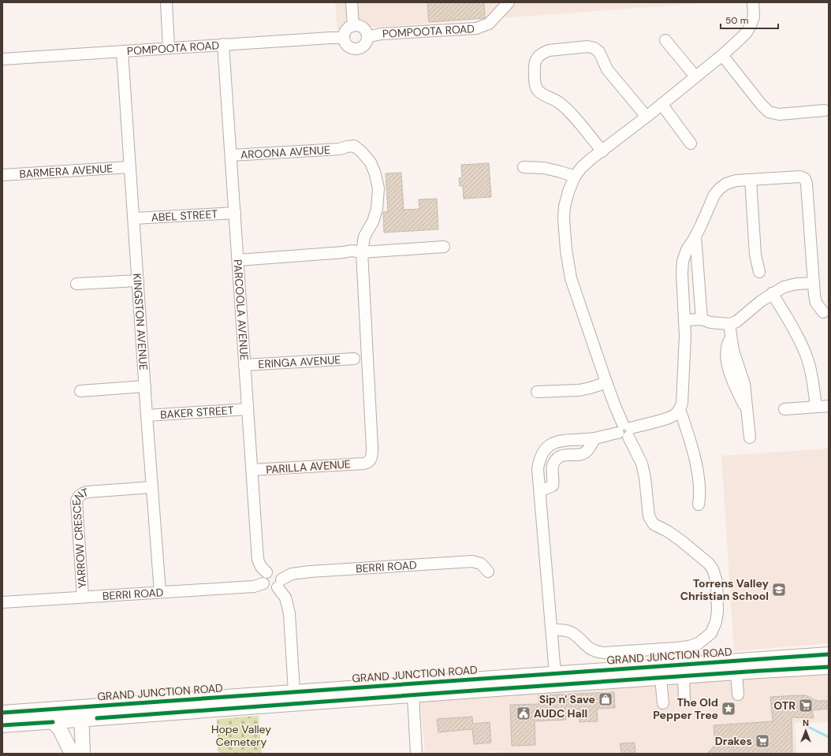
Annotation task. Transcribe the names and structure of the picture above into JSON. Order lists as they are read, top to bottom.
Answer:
{
  "streets": {
    "main road": ["GRAND JUNCTION ROAD"],
    "street": [
      "POMPOOTA ROAD",
      "AROONA AVENUE",
      "BARMERA AVENUE",
      "ABEL STREET",
      "PARCOOLA AVENUE",
      "KINGSTON AVENUE",
      "ERINGA AVENUE",
      "BAKER STREET",
      "PARILLA AVENUE",
      "YARROW CRESCENT",
      "BERRI ROAD"
    ]
  },
  "crossings": [
    ["POMPOOTA ROAD", "PARCOOLA AVENUE"],
    ["POMPOOTA ROAD", "KINGSTON AVENUE"],
    ["AROONA AVENUE", "PARCOOLA AVENUE"],
    ["AROONA AVENUE", "PARILLA AVENUE"],
    ["BARMERA AVENUE", "KINGSTON AVENUE"],
    ["ABEL STREET", "PARCOOLA AVENUE"],
    ["ABEL STREET", "KINGSTON AVENUE"],
    ["PARCOOLA AVENUE", "ERINGA AVENUE"],
    ["PARCOOLA AVENUE", "BAKER STREET"],
    ["PARCOOLA AVENUE", "PARILLA AVENUE"],
    ["PARCOOLA AVENUE", "BERRI ROAD"],
    ["KINGSTON AVENUE", "BAKER STREET"],
    ["KINGSTON AVENUE", "YARROW CRESCENT"],
    ["KINGSTON AVENUE", "BERRI ROAD"],
    ["YARROW CRESCENT", "BERRI ROAD"]
  ],
  "parks": ["Hope Valley Cemetery"],
  "places": {
    "school or university": ["Torrens Valley Christian School"],
    "shop": ["Sip n' Save"],
    "supermarket": ["OTR", "Drakes"],
    "place": ["The Old Pepper Tree"],
    "public building": ["AUDC Hall"]
  },
  "scale_bar": "50 m",
  "north": "top"
}
